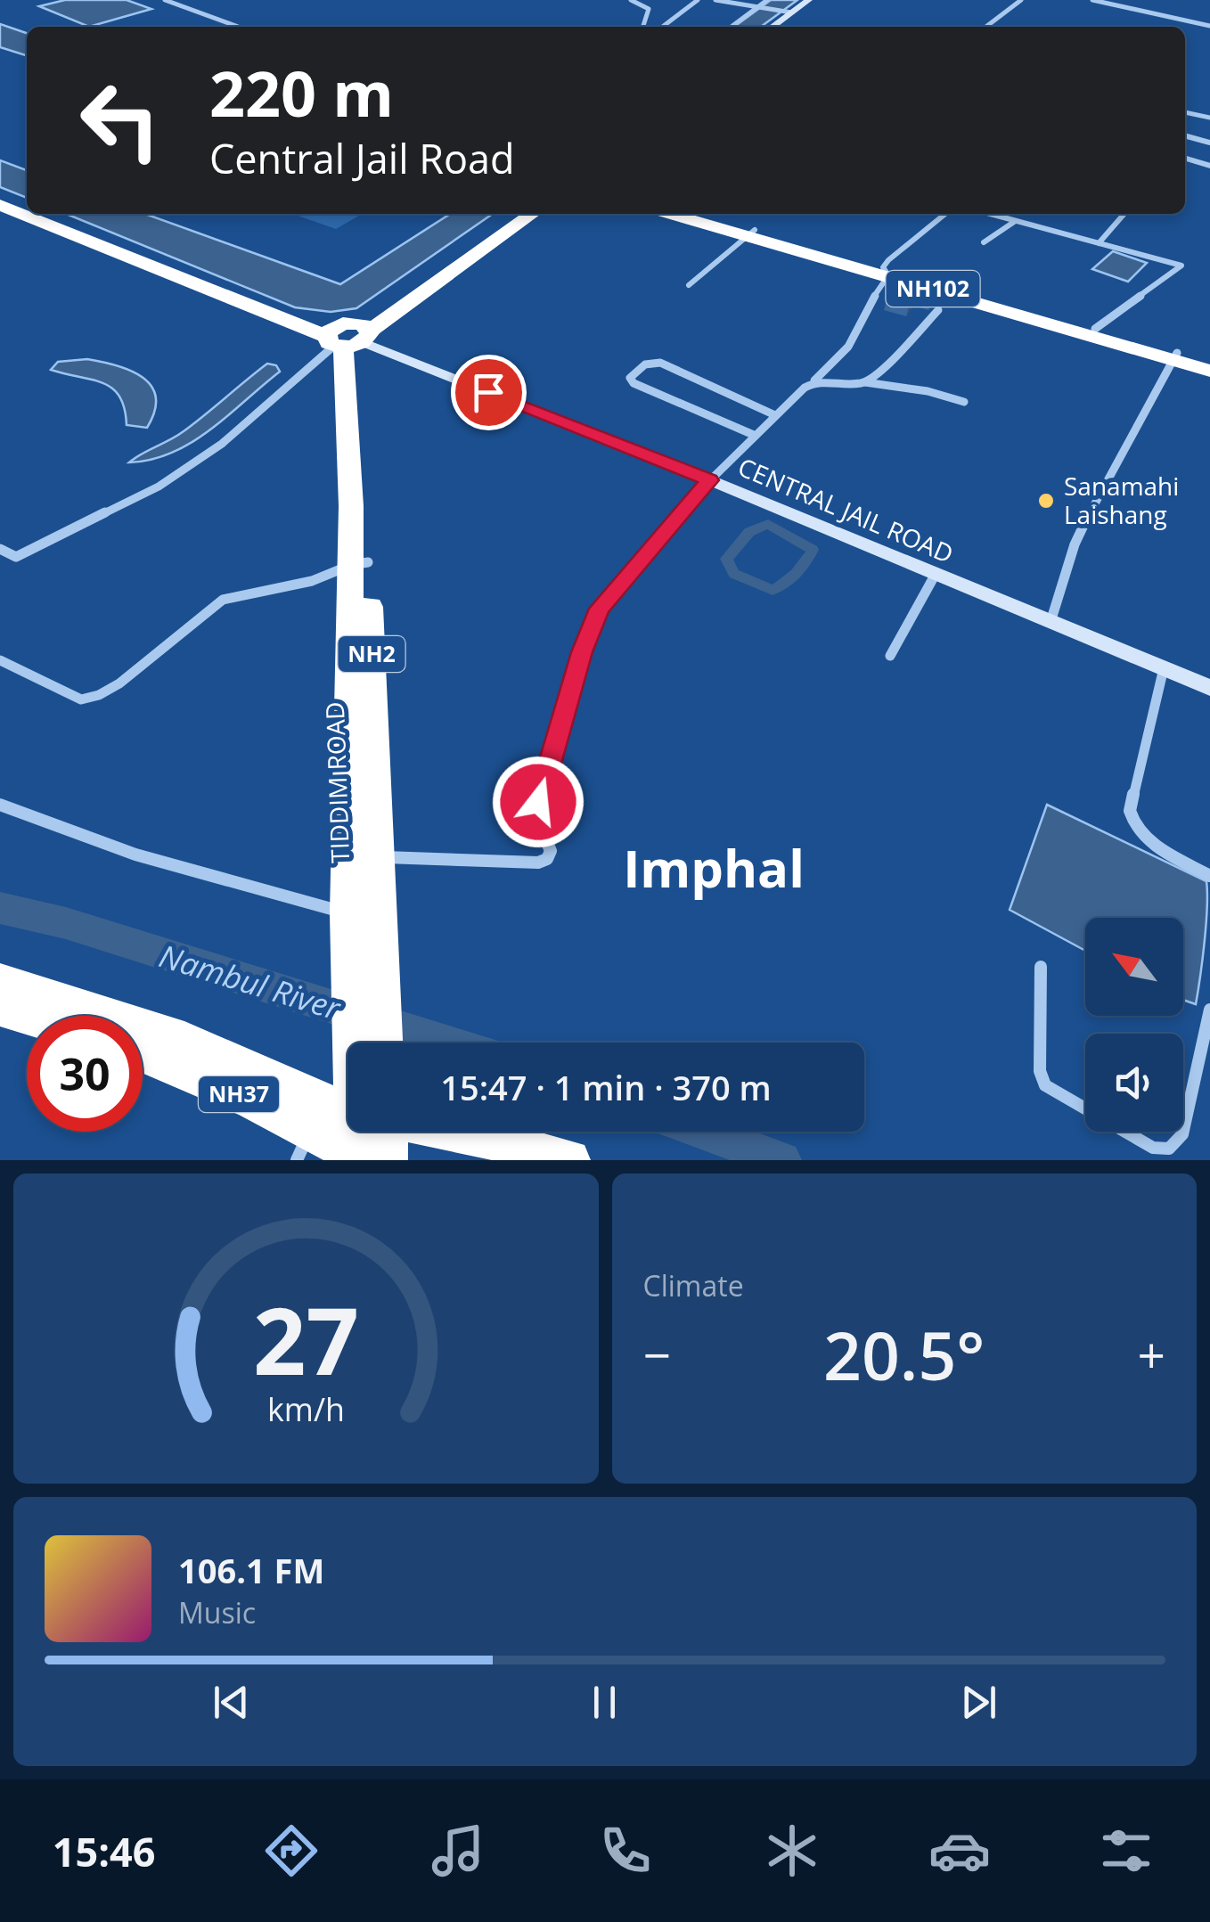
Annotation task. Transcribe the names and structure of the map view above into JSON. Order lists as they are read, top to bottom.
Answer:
{
  "streets": {
    "highway": [
      "NH102",
      "NH2",
      "TIDDIM ROAD",
      "NH37"
    ],
    "street": ["CENTRAL JAIL ROAD"]
  },
  "crossings": [
    ["CENTRAL JAIL ROAD", "NH2"],
    ["NH2", "TIDDIM ROAD"]
  ],
  "districts": ["Imphal"],
  "water": ["Nambul River"],
  "places": ["Sanamahi Laishang"],
  "north": "top left",
  "page": {
    "turn": ["220 m", "Central Jail Road"],
    "limit": "30",
    "trip": "15:47 · 1 min · 370 m",
    "tile": "Climate",
    "heat": ["−", "20.5°", "+"],
    "song": ["106.1 FM", "Music"],
    "tabs": "15:46",
    "gauge": ["27", "km/h"]
  }
}
